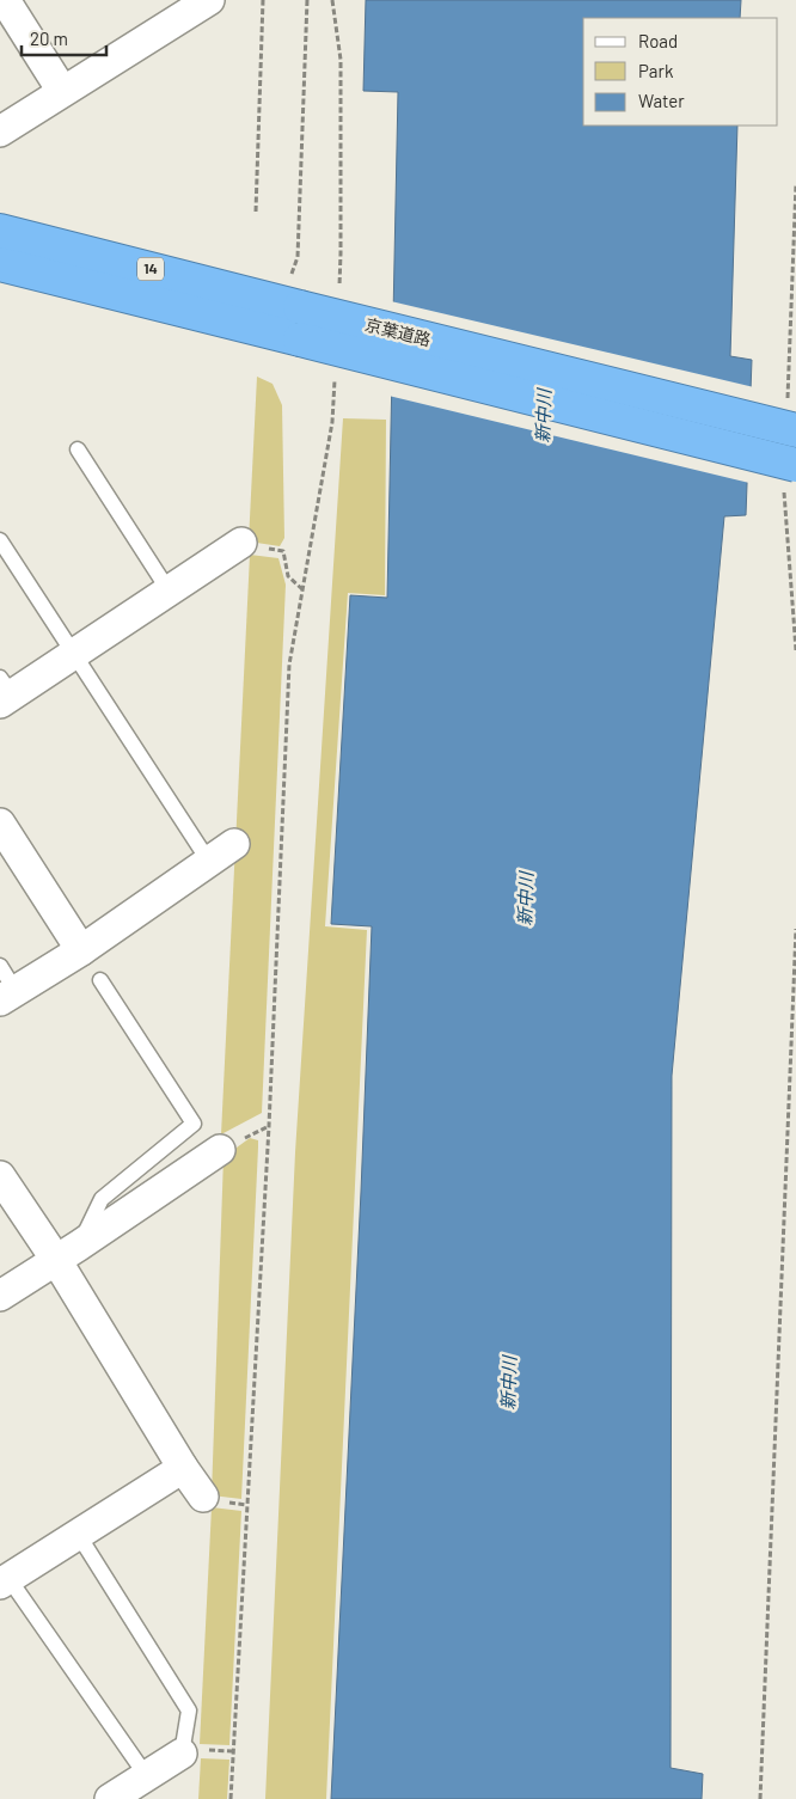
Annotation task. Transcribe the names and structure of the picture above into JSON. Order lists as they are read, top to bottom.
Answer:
{
  "streets": {
    "highway": ["14", "京葉道路"]
  },
  "water": ["新中川"],
  "legend": ["Road", "Park", "Water"],
  "scale_bar": "20 m"
}
